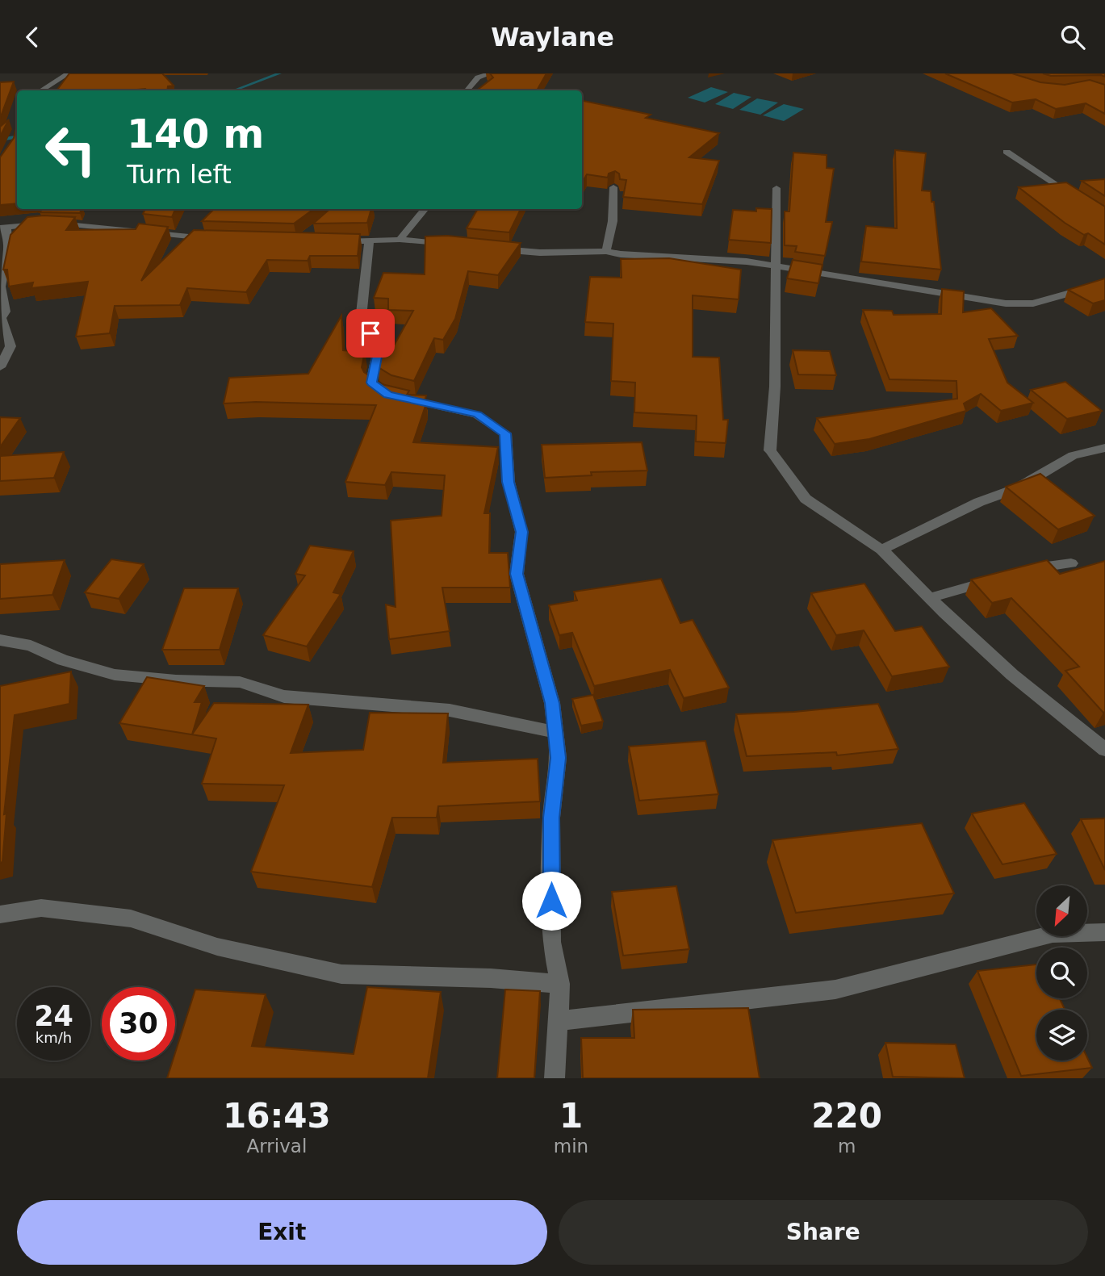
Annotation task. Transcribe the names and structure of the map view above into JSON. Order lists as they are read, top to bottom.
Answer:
{
  "north": "bottom left",
  "page": {
    "header": "Waylane",
    "turn": ["140 m", "Turn left"],
    "speed": "24 km/h",
    "limit": "30",
    "eta": [
      "16:43",
      "Arrival",
      "1",
      "min",
      "220",
      "m"
    ],
    "buttons": ["Exit", "Share"]
  }
}
